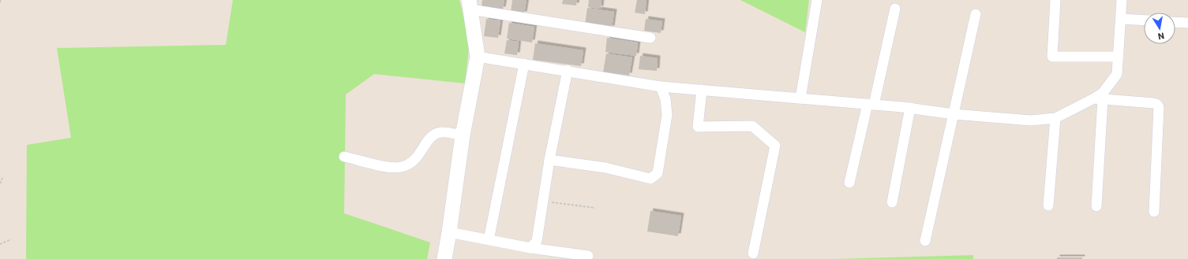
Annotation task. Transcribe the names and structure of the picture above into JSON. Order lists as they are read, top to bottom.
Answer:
{
  "north": "bottom"
}
